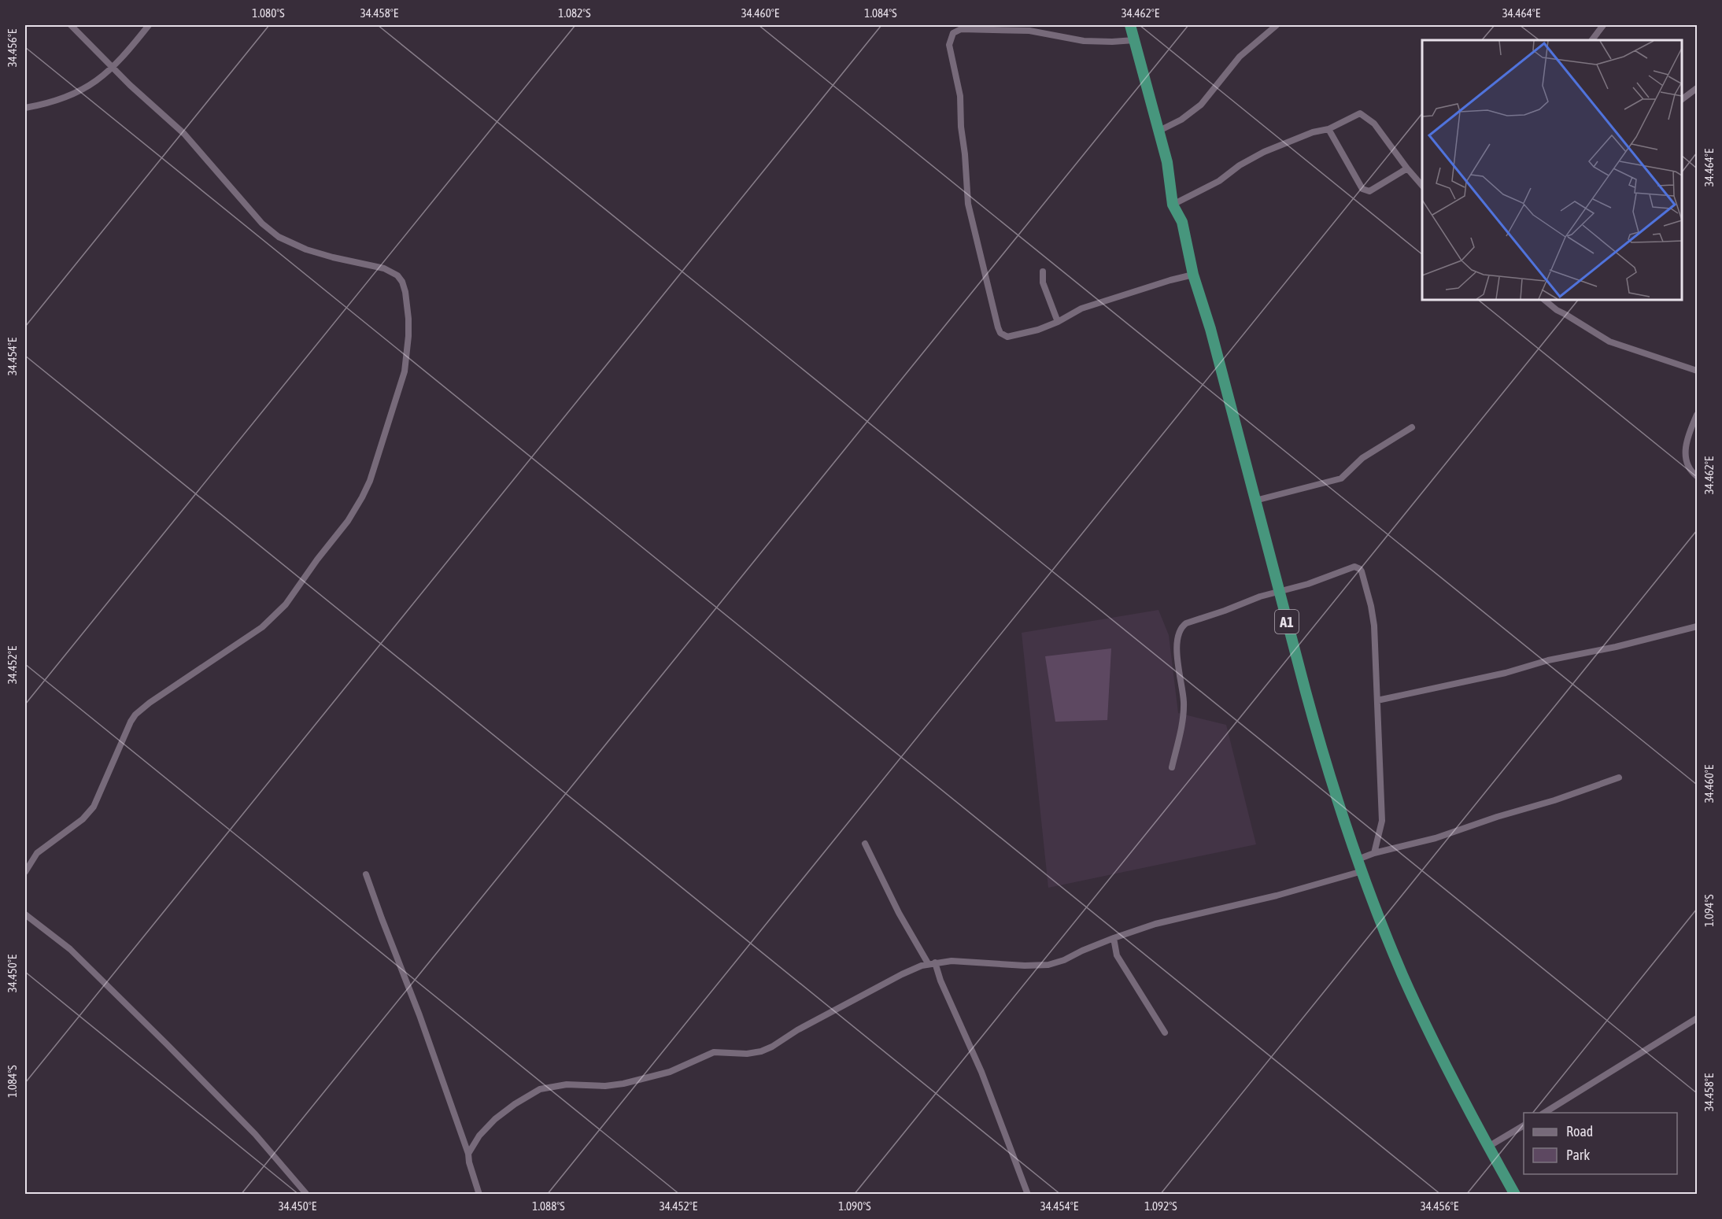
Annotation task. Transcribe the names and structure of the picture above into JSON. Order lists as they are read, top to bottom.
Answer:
{
  "streets": {
    "highway": ["A1"]
  },
  "legend": ["Road", "Park"],
  "coordinates": [
    "1.080°S",
    "34.458°E",
    "1.082°S",
    "34.460°E",
    "1.084°S",
    "34.462°E",
    "34.464°E",
    "34.456°E",
    "34.454°E",
    "34.452°E",
    "1.094°S",
    "34.450°E",
    "1.088°S",
    "1.090°S",
    "1.092°S"
  ]
}
